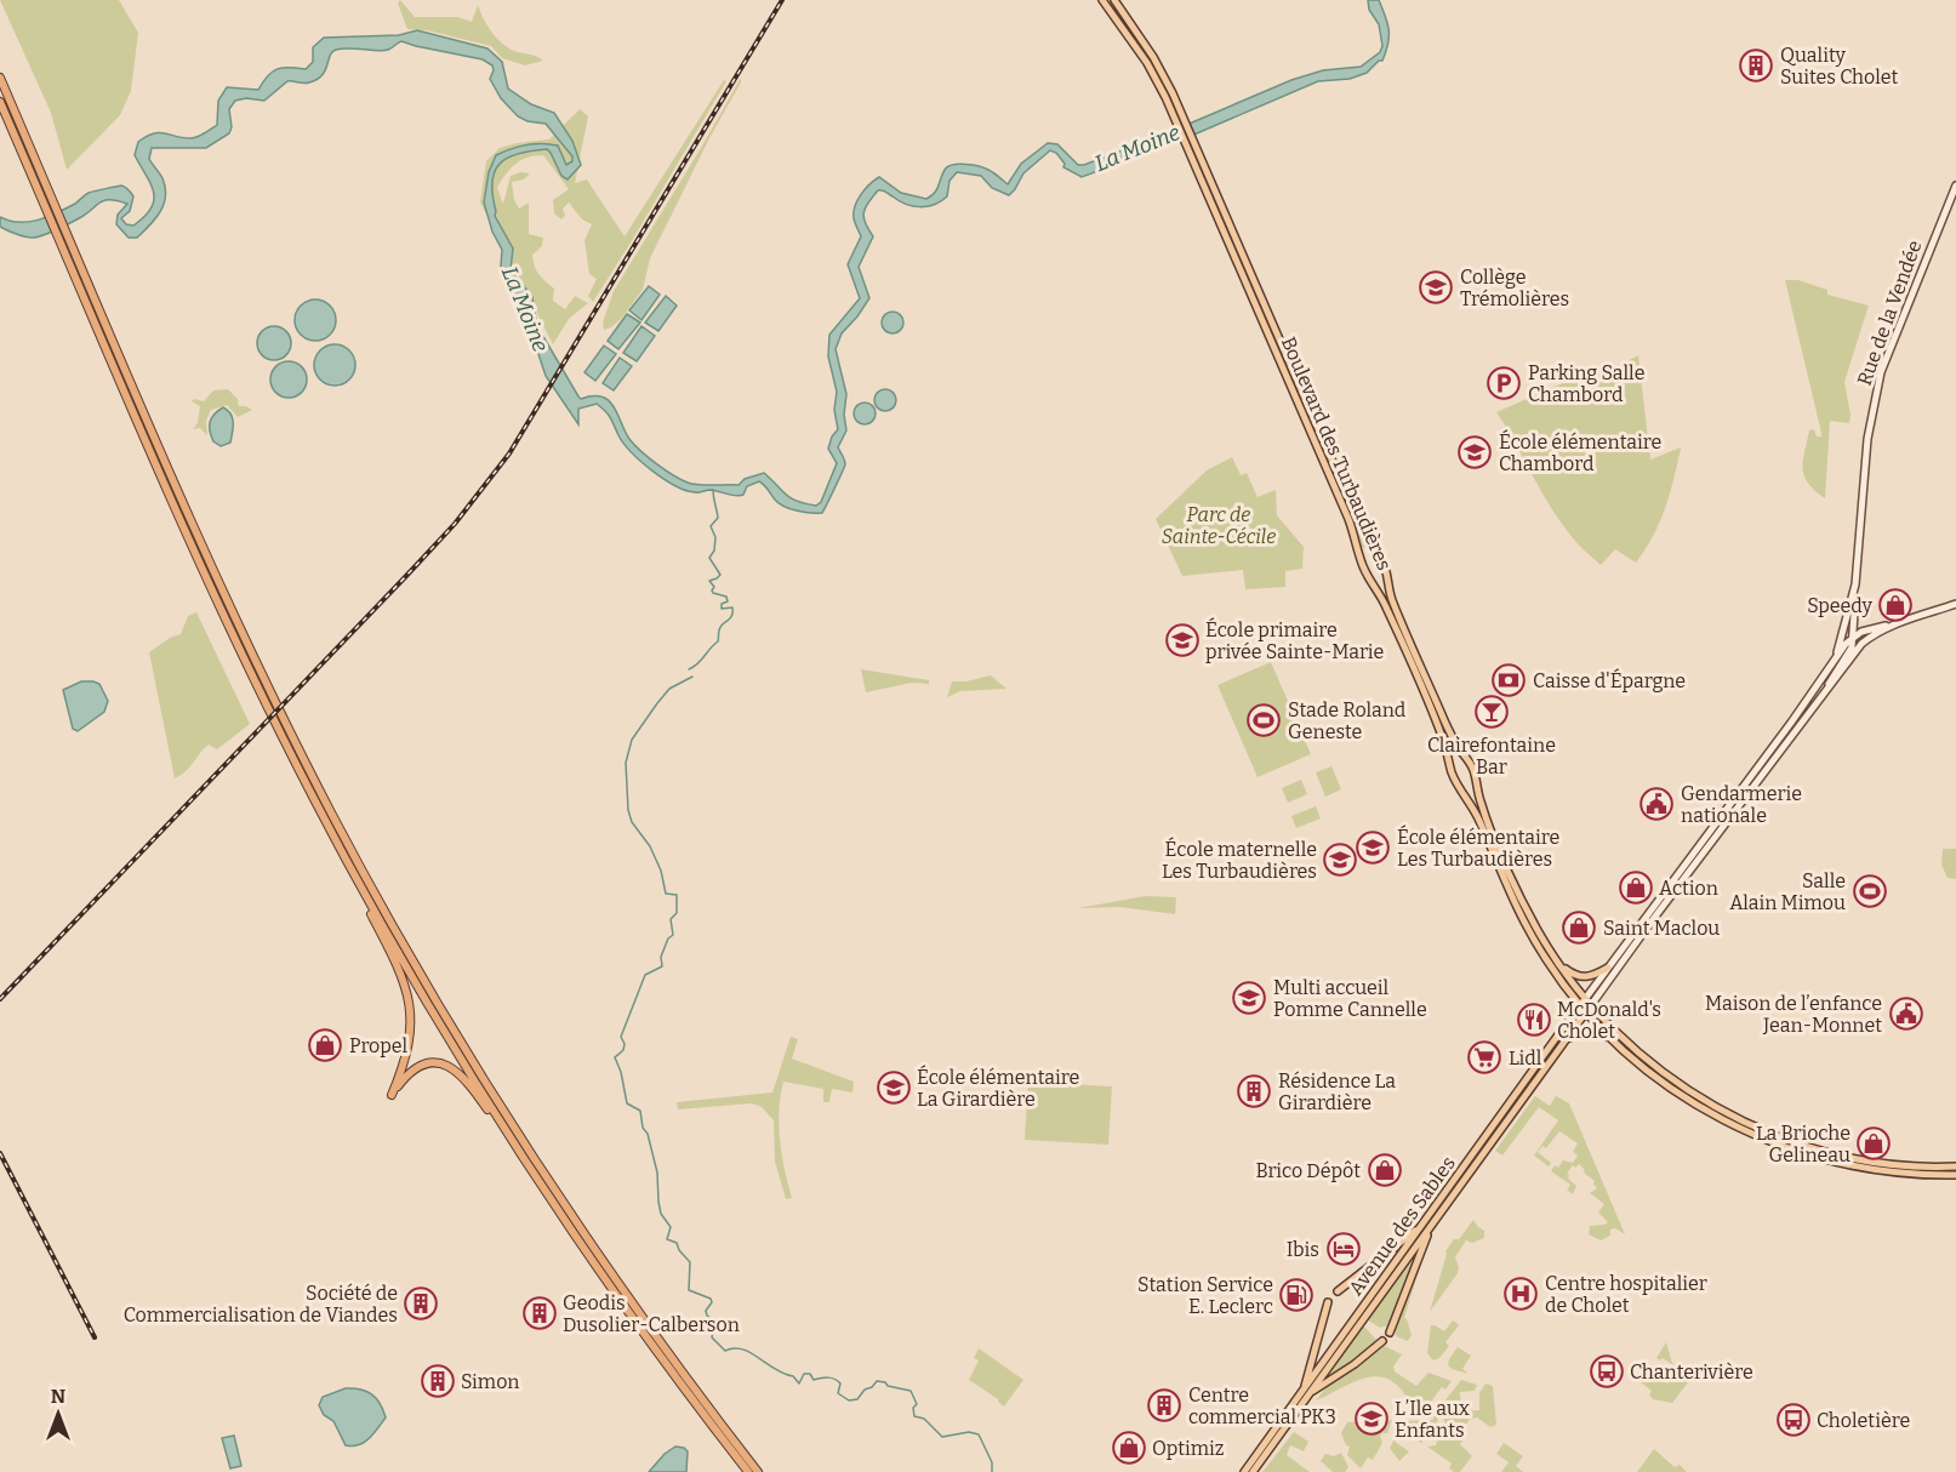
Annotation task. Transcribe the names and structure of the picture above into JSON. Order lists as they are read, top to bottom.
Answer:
{
  "streets": {
    "main road": ["Rue de la Vendée", "Boulevard des Turbaudières", "Avenue des Sables"]
  },
  "crossings": [
    ["Boulevard des Turbaudières", "Avenue des Sables"]
  ],
  "water": ["La Moine"],
  "parks": ["Parc de Sainte-Cécile"],
  "places": {
    "building": [
      "Quality Suites Cholet",
      "Résidence La Girardière",
      "Société de Commercialisation de Viandes",
      "Geodis Dusolier-Calberson",
      "Simon",
      "Centre commercial PK3"
    ],
    "school or university": [
      "Collège Trémolières",
      "École élémentaire Chambord",
      "École primaire privée Sainte-Marie",
      "École élémentaire Les Turbaudières",
      "École maternelle Les Turbaudières",
      "Multi accueil Pomme Cannelle",
      "École élémentaire La Girardière",
      "L’Ile aux Enfants"
    ],
    "parking": ["Parking Salle Chambord"],
    "shop": [
      "Speedy",
      "Action",
      "Saint Maclou",
      "Propel",
      "La Brioche Gelineau",
      "Brico Dépôt",
      "Optimiz"
    ],
    "bank": ["Caisse d'Épargne"],
    "bar": ["Clairefontaine Bar"],
    "sports": ["Stade Roland Geneste", "Salle Alain Mimou"],
    "public building": ["Gendarmerie nationale", "Maison de l’enfance Jean-Monnet"],
    "restaurant": ["McDonald's Cholet"],
    "supermarket": ["Lidl"],
    "hotel": ["Ibis"],
    "hospital": ["Centre hospitalier de Cholet"],
    "fuel station": ["Station Service E. Leclerc"],
    "bus stop": ["Chanterivière", "Choletière"]
  },
  "north": "top"
}
